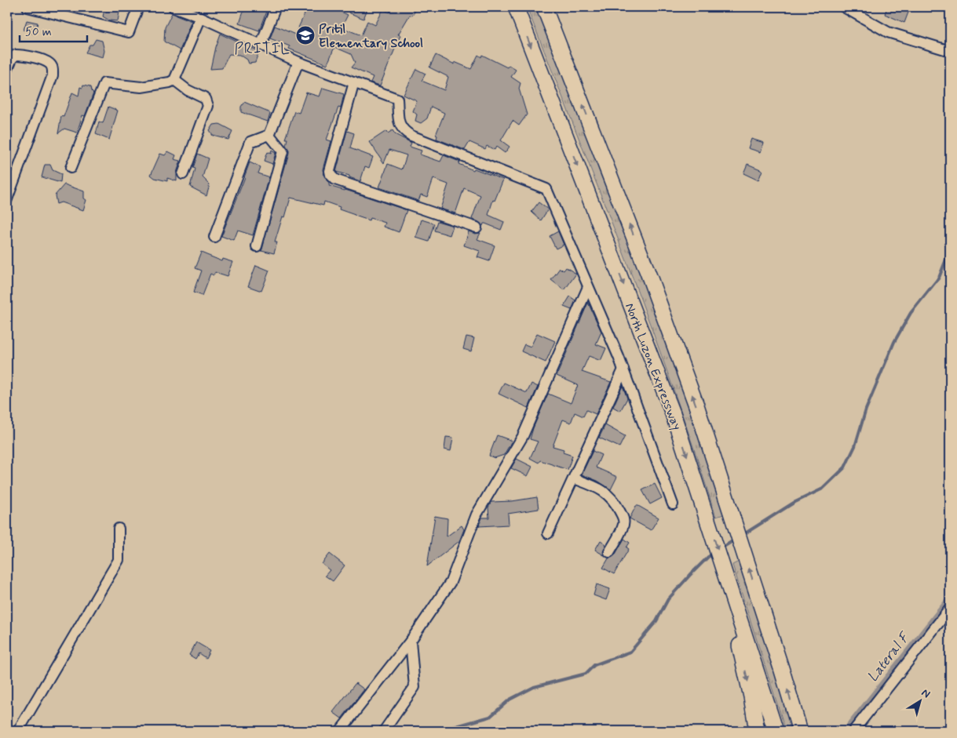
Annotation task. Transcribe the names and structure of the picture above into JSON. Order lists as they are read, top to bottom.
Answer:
{
  "streets": {
    "highway": ["North Luzon Expressway"]
  },
  "districts": ["PRITIL"],
  "water": ["Lateral F"],
  "places": {
    "school or university": ["Pritil Elementary School"]
  },
  "scale_bar": "50 m",
  "north": "top right"
}
